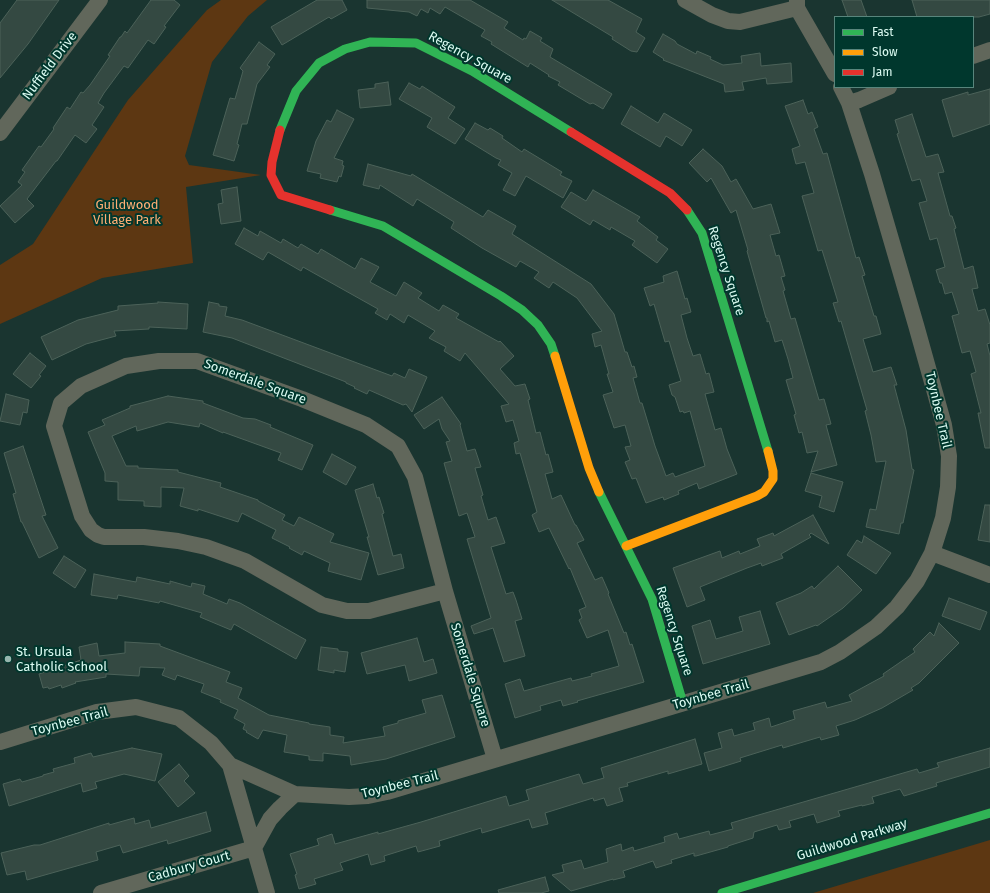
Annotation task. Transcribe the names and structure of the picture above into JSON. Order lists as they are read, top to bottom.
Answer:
{
  "streets": {
    "street": [
      "Regency Square",
      "Nuffield Drive",
      "Somerdale Square",
      "Toynbee Trail",
      "Guildwood Parkway",
      "Cadbury Court"
    ]
  },
  "crossings": [
    ["Regency Square", "Toynbee Trail"],
    ["Somerdale Square", "Toynbee Trail"]
  ],
  "parks": ["Guildwood Village Park"],
  "places": ["St. Ursula Catholic School"],
  "legend": ["Fast", "Slow", "Jam"]
}
